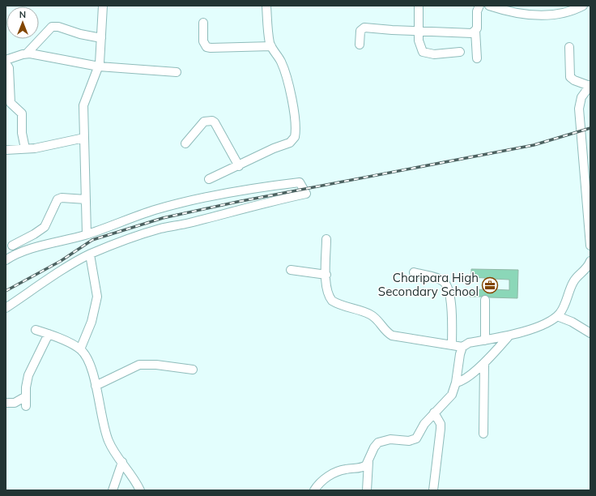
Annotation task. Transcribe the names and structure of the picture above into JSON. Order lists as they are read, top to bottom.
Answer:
{
  "places": {
    "office": ["Charipara High Secondary School"]
  },
  "north": "top"
}
